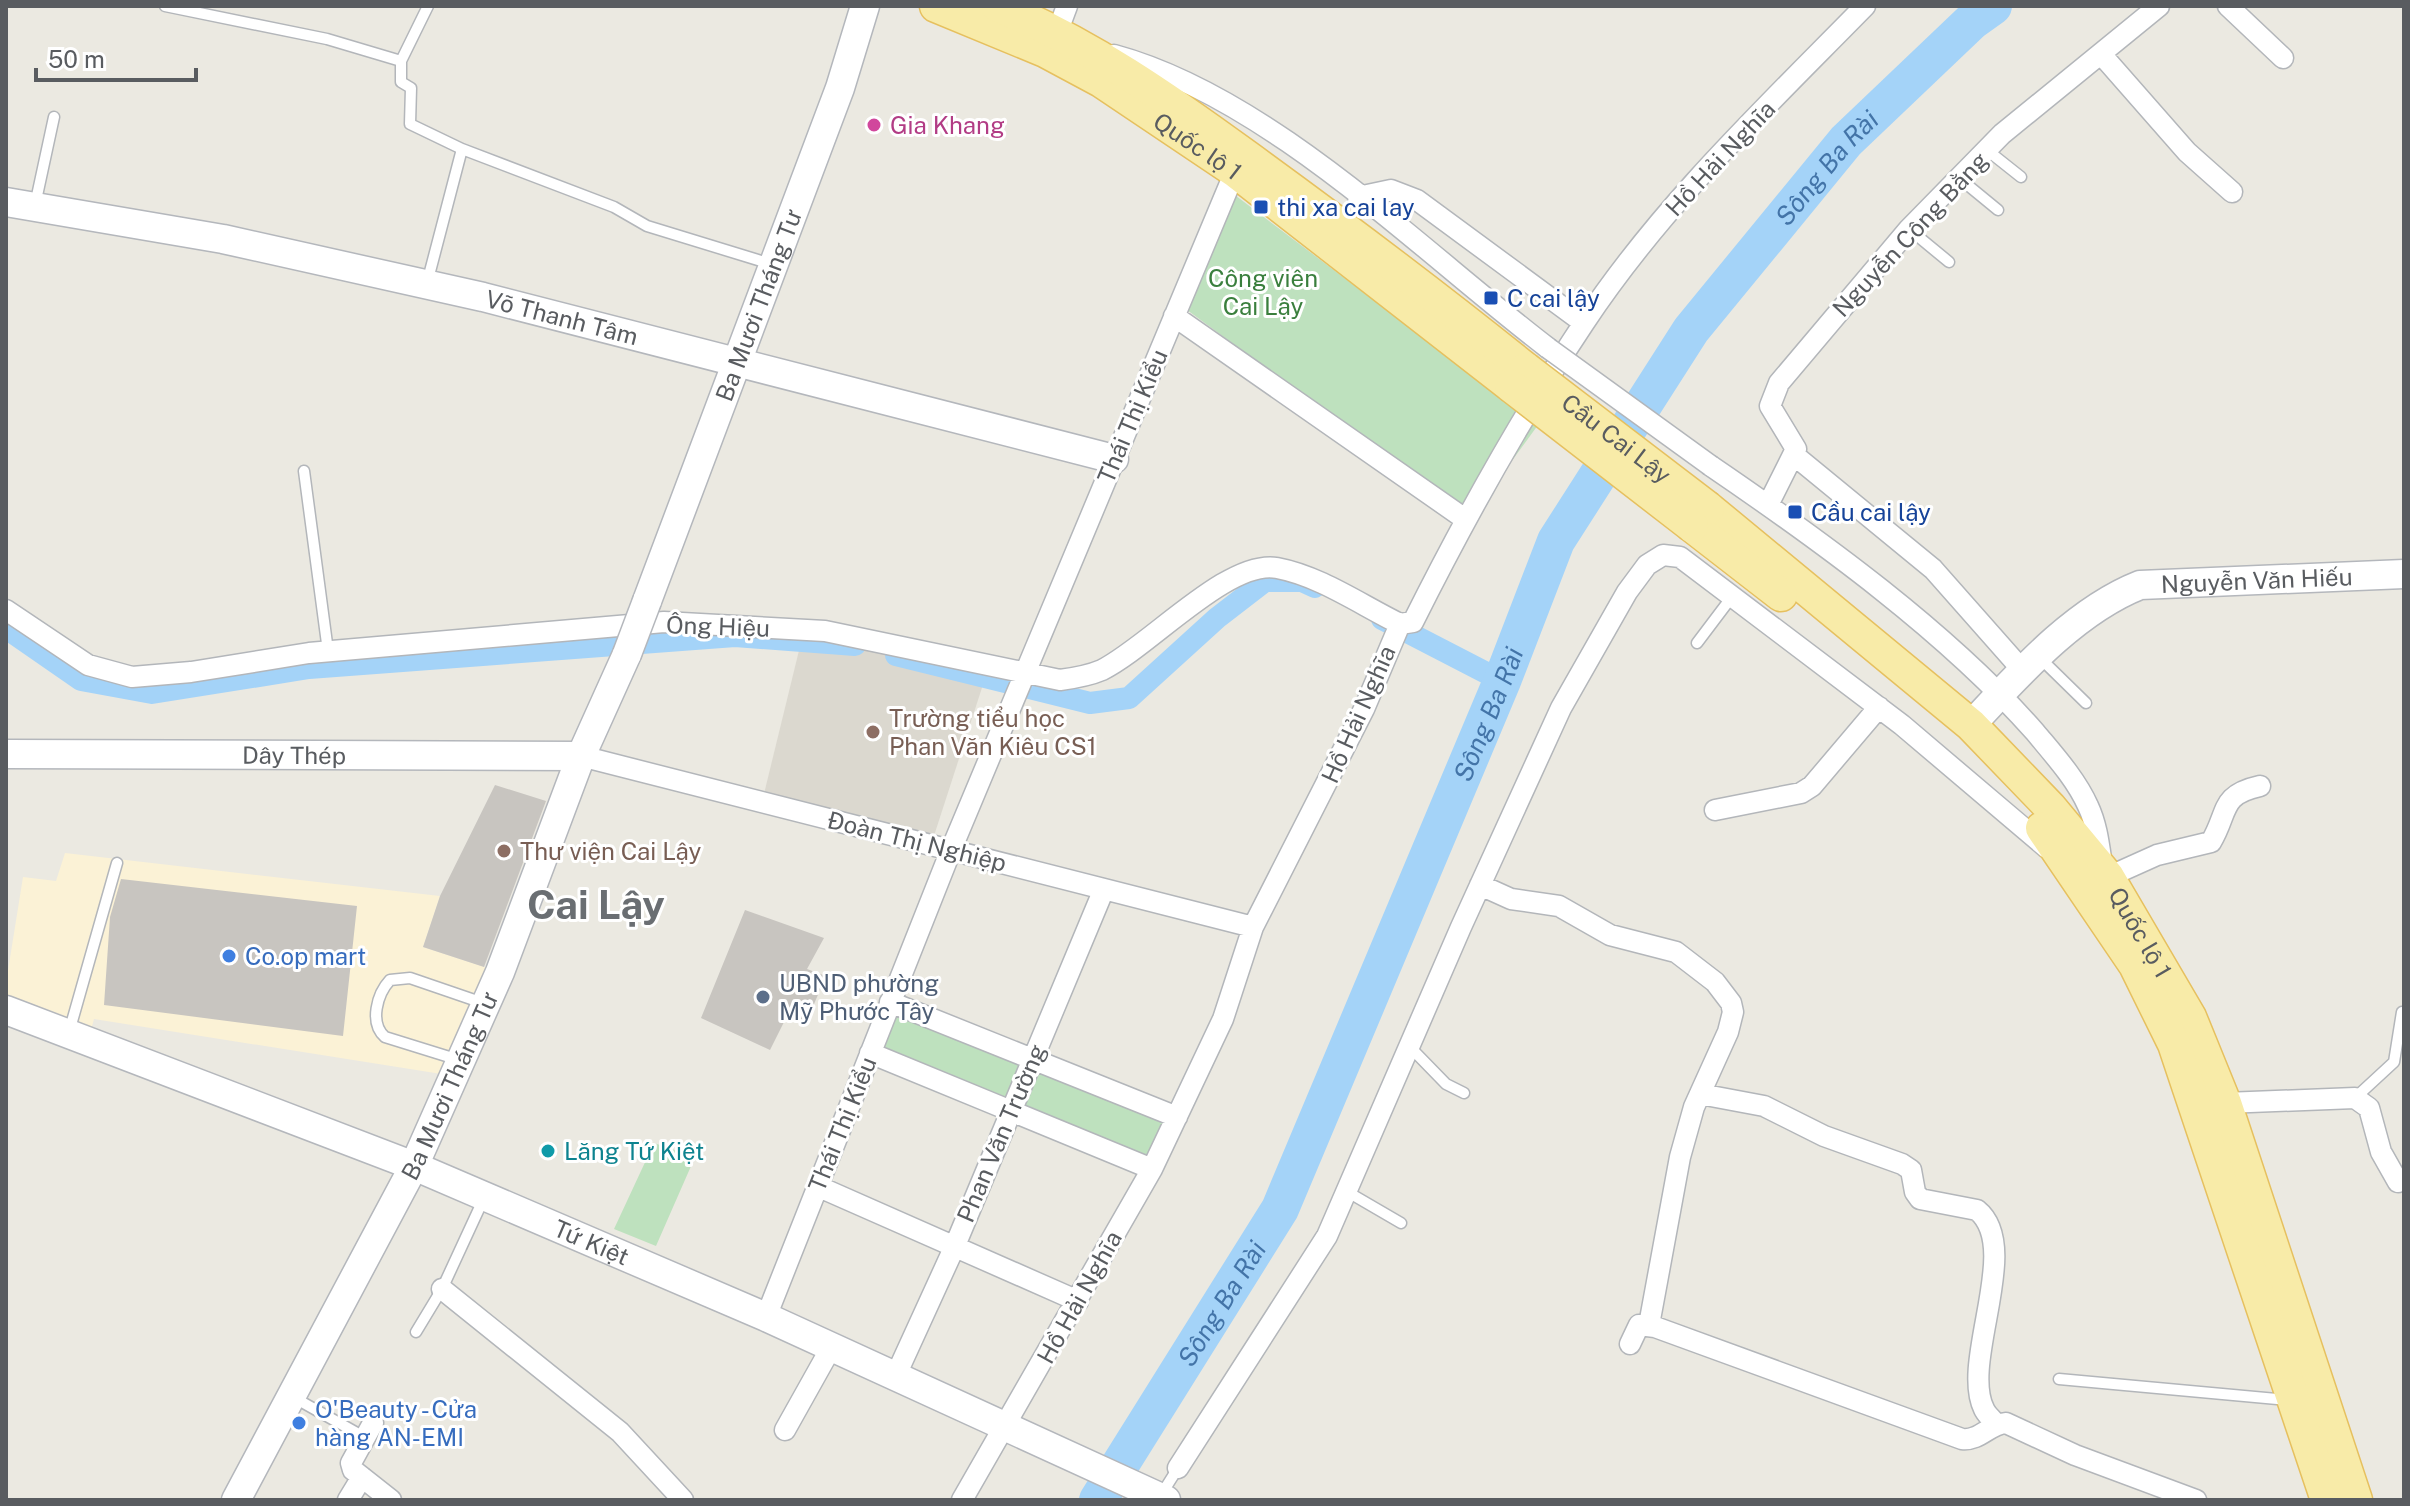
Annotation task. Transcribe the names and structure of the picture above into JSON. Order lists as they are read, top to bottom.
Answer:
{
  "streets": {
    "main road": ["Quốc lộ 1", "Cầu Cai Lậy"],
    "street": [
      "Hồ Hải Nghĩa",
      "Nguyễn Công Bằng",
      "Ba Mươi Tháng Tư",
      "Võ Thanh Tâm",
      "Thái Thị Kiểu",
      "Nguyễn Văn Hiếu",
      "Ông Hiệu",
      "Dây Thép",
      "Đoàn Thị Nghiệp",
      "Phan Văn Trường",
      "Tứ Kiệt"
    ]
  },
  "crossings": [
    ["Quốc lộ 1", "Thái Thị Kiểu"],
    ["Quốc lộ 1", "Cầu Cai Lậy"],
    ["Quốc lộ 1", "Nguyễn Văn Hiếu"],
    ["Hồ Hải Nghĩa", "Ông Hiệu"],
    ["Hồ Hải Nghĩa", "Đoàn Thị Nghiệp"],
    ["Hồ Hải Nghĩa", "Tứ Kiệt"],
    ["Ba Mươi Tháng Tư", "Võ Thanh Tâm"],
    ["Ba Mươi Tháng Tư", "Dây Thép"],
    ["Ba Mươi Tháng Tư", "Đoàn Thị Nghiệp"],
    ["Ba Mươi Tháng Tư", "Tứ Kiệt"],
    ["Võ Thanh Tâm", "Thái Thị Kiểu"],
    ["Thái Thị Kiểu", "Ông Hiệu"],
    ["Thái Thị Kiểu", "Đoàn Thị Nghiệp"],
    ["Thái Thị Kiểu", "Tứ Kiệt"],
    ["Cầu Cai Lậy", "Nguyễn Văn Hiếu"],
    ["Dây Thép", "Đoàn Thị Nghiệp"],
    ["Đoàn Thị Nghiệp", "Phan Văn Trường"],
    ["Phan Văn Trường", "Tứ Kiệt"]
  ],
  "districts": ["Cai Lậy"],
  "water": ["Sông Ba Rài"],
  "parks": ["Công viên Cai Lậy"],
  "places": {
    "other": [
      "Gia Khang",
      "Trường tiểu học Phan Văn Kiêu CS1",
      "Thư viện Cai Lậy",
      "Co.op mart",
      "UBND phường Mỹ Phước Tây",
      "Lăng Tứ Kiệt",
      "O'Beauty - Cửa hàng AN-EMI"
    ],
    "transit": ["thi xa cai lay", "C cai lậy", "Cầu cai lậy"]
  },
  "scale_bar": "50 m"
}
